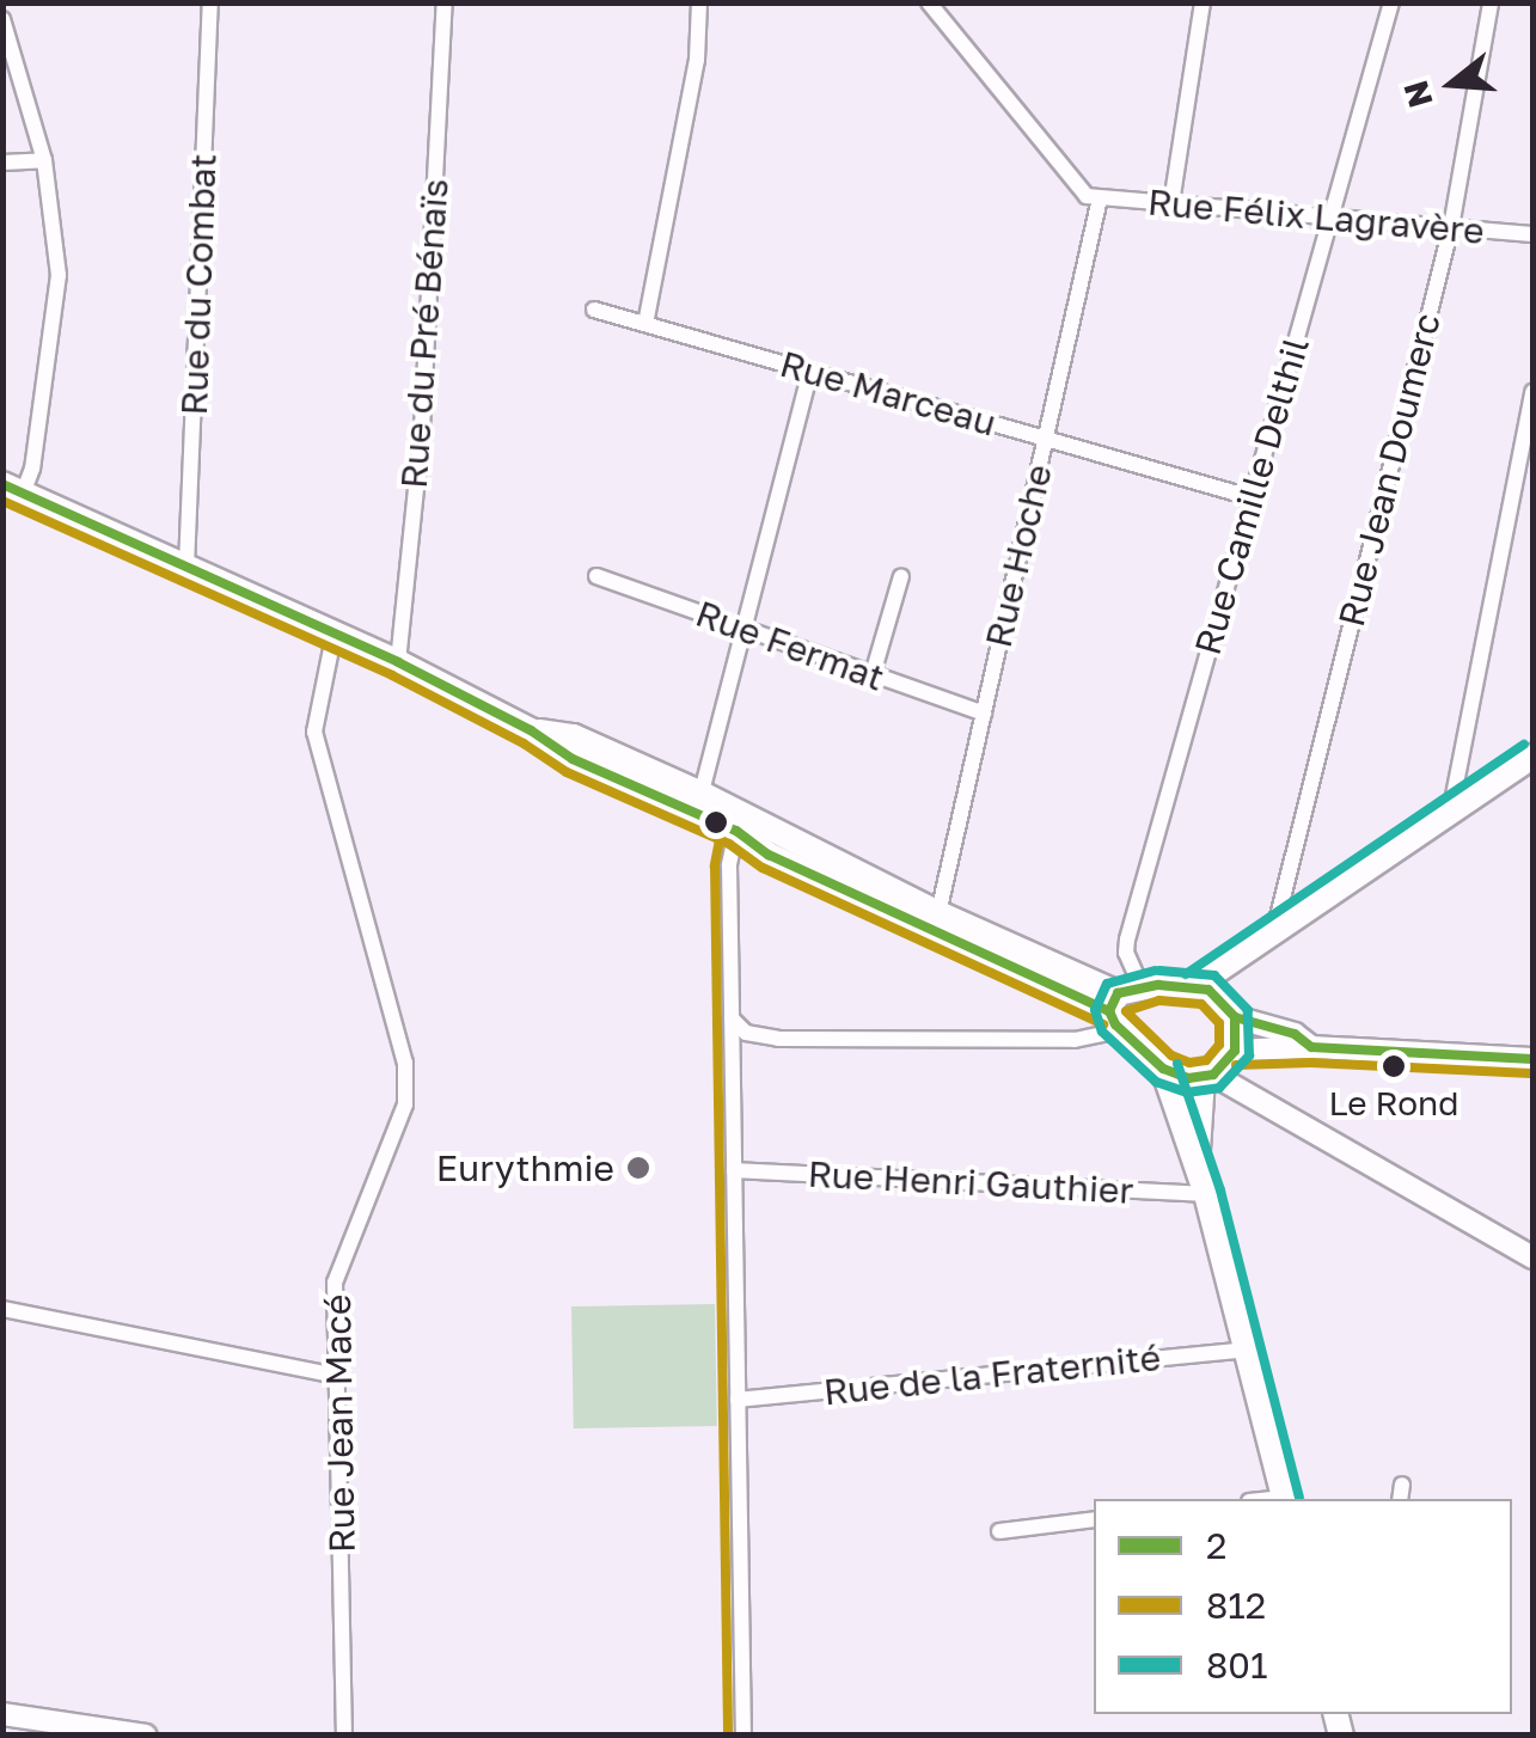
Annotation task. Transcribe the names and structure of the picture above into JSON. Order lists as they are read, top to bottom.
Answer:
{
  "streets": {
    "street": [
      "Rue Félix Lagravère",
      "Rue du Combat",
      "Rue du Pré Bénaïs",
      "Rue Marceau",
      "Rue Jean Doumerc",
      "Rue Camille Delthil",
      "Rue Hoche",
      "Rue Fermat",
      "Rue Henri Gauthier",
      "Rue de la Fraternité",
      "Rue Jean Macé"
    ]
  },
  "crossings": [
    ["Rue Félix Lagravère", "Rue Jean Doumerc"],
    ["Rue Félix Lagravère", "Rue Camille Delthil"],
    ["Rue Félix Lagravère", "Rue Hoche"],
    ["Rue Marceau", "Rue Camille Delthil"],
    ["Rue Marceau", "Rue Hoche"],
    ["Rue Hoche", "Rue Fermat"]
  ],
  "places": ["Le Rond", "Eurythmie"],
  "lines": ["transit line 2", "transit line 812", "transit line 801"],
  "legend": ["2", "812", "801"],
  "north": "left"
}
